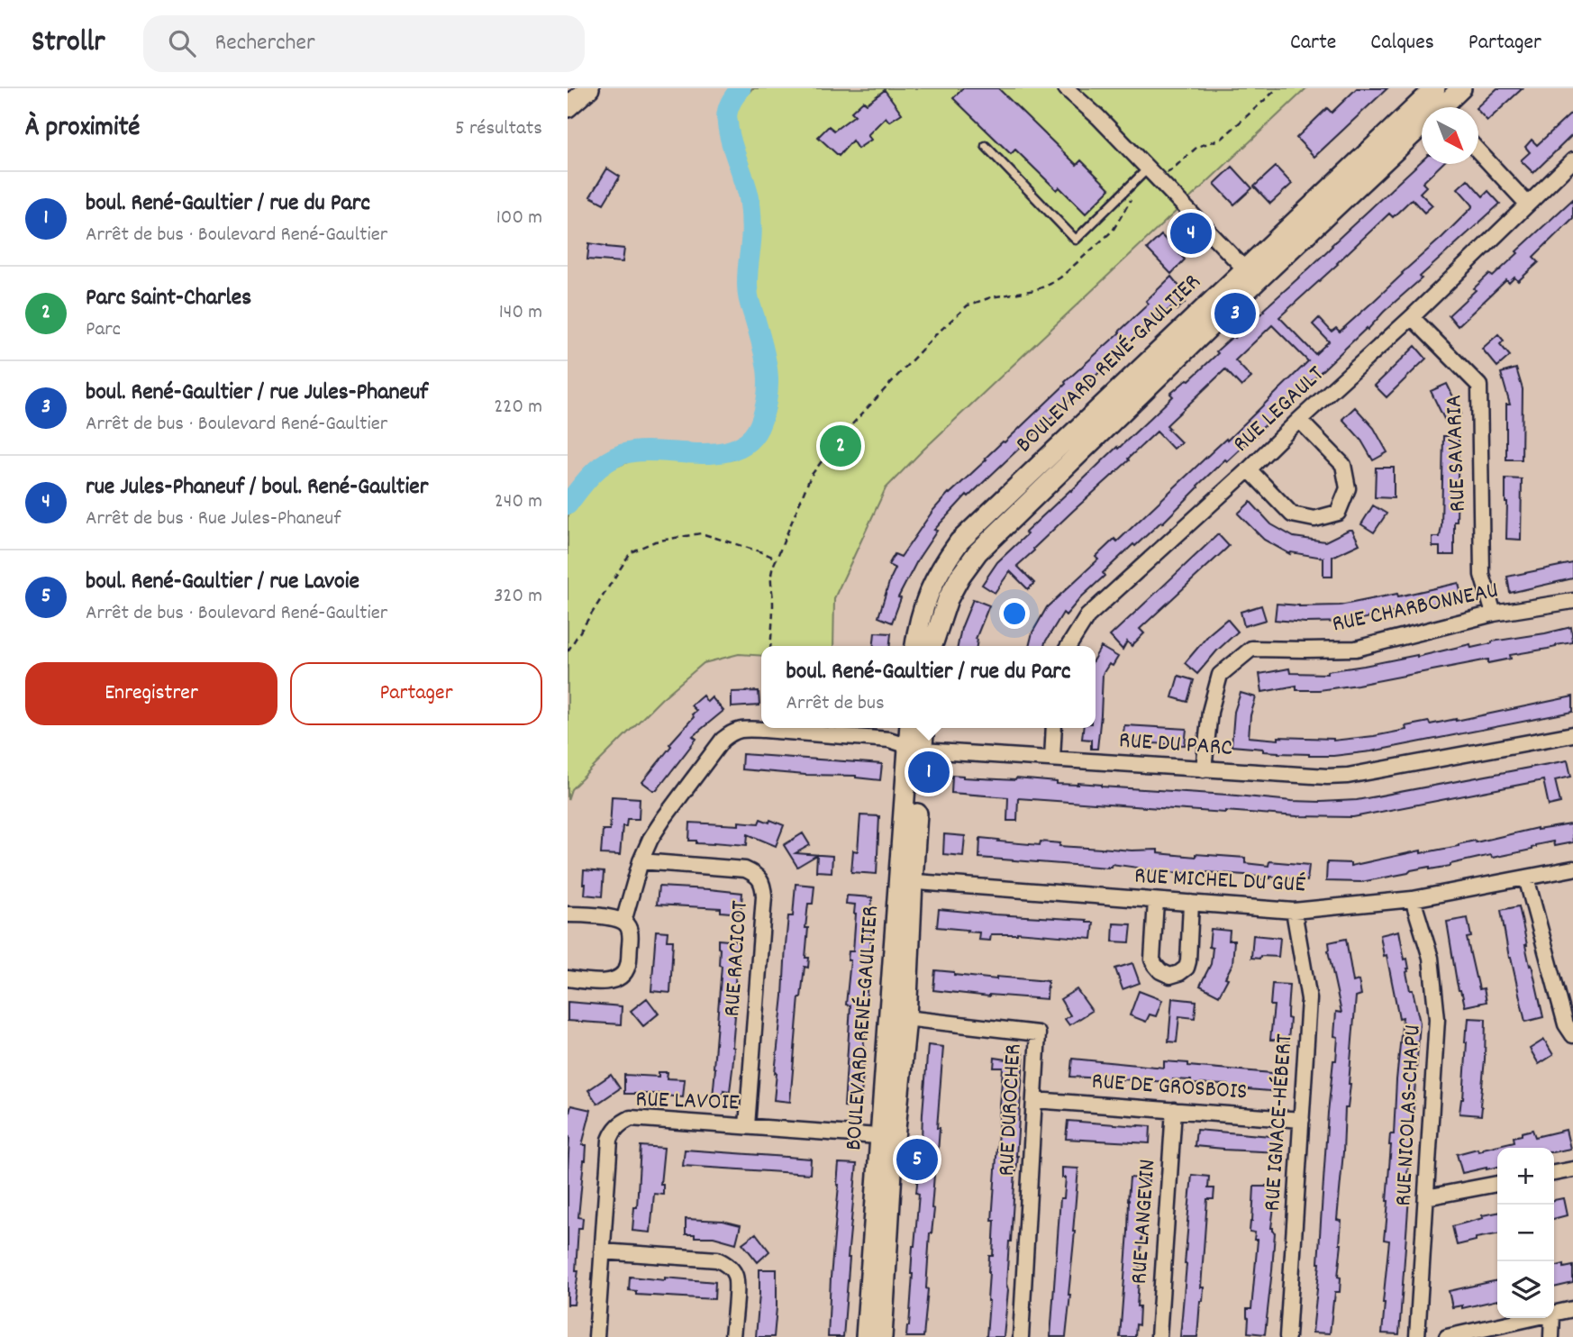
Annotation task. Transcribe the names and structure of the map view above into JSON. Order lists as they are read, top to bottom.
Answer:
{
  "streets": {
    "street": [
      "BOULEVARD RENÉ-GAULTIER",
      "RUE LEGAULT",
      "RUE SAVARIA",
      "RUE CHARBONNEAU",
      "RUE DU PARC",
      "RUE MICHEL DU GUÉ",
      "RUE RACICOT",
      "RUE DE GROSBOIS",
      "RUE LAVOIE",
      "RUE DUROCHER",
      "RUE NICOLAS-CHAPU",
      "RUE IGNACE-HÉBERT",
      "RUE LANGEVIN"
    ]
  },
  "crossings": [
    ["BOULEVARD RENÉ-GAULTIER", "RUE DU PARC"],
    ["BOULEVARD RENÉ-GAULTIER", "RUE MICHEL DU GUÉ"],
    ["BOULEVARD RENÉ-GAULTIER", "RUE LAVOIE"],
    ["BOULEVARD RENÉ-GAULTIER", "RUE DUROCHER"],
    ["RUE LEGAULT", "RUE SAVARIA"],
    ["RUE SAVARIA", "RUE CHARBONNEAU"],
    ["RUE CHARBONNEAU", "RUE DU PARC"],
    ["RUE DU PARC", "RUE RACICOT"],
    ["RUE MICHEL DU GUÉ", "RUE NICOLAS-CHAPU"],
    ["RUE MICHEL DU GUÉ", "RUE IGNACE-HÉBERT"],
    ["RUE RACICOT", "RUE LAVOIE"],
    ["RUE DE GROSBOIS", "RUE DUROCHER"],
    ["RUE DE GROSBOIS", "RUE IGNACE-HÉBERT"],
    ["RUE DE GROSBOIS", "RUE LANGEVIN"]
  ],
  "north": "bottom right",
  "page": {
    "header": "Strollr",
    "search": "Rechercher",
    "nav": ["Carte", "Calques", "Partager"],
    "heading": ["À proximité", "5 résultats"],
    "list": [
      {
        "mark": "1",
        "name": "boul. René-Gaultier / rue du Parc",
        "note": "Arrêt de bus · Boulevard René-Gaultier",
        "value": "100 m"
      },
      {
        "mark": "2",
        "name": "Parc Saint-Charles",
        "note": "Parc",
        "value": "140 m"
      },
      {
        "mark": "3",
        "name": "boul. René-Gaultier / rue Jules-Phaneuf",
        "note": "Arrêt de bus · Boulevard René-Gaultier",
        "value": "220 m"
      },
      {
        "mark": "4",
        "name": "rue Jules-Phaneuf / boul. René-Gaultier",
        "note": "Arrêt de bus · Rue Jules-Phaneuf",
        "value": "240 m"
      },
      {
        "mark": "5",
        "name": "boul. René-Gaultier / rue Lavoie",
        "note": "Arrêt de bus · Boulevard René-Gaultier",
        "value": "320 m"
      }
    ],
    "pins": [
      "4",
      "3",
      "2",
      "1",
      "5"
    ],
    "buttons": ["Enregistrer", "Partager"],
    "popup": ["boul. René-Gaultier / rue du Parc", "Arrêt de bus"],
    "map_buttons": ["+", "−"]
  }
}
